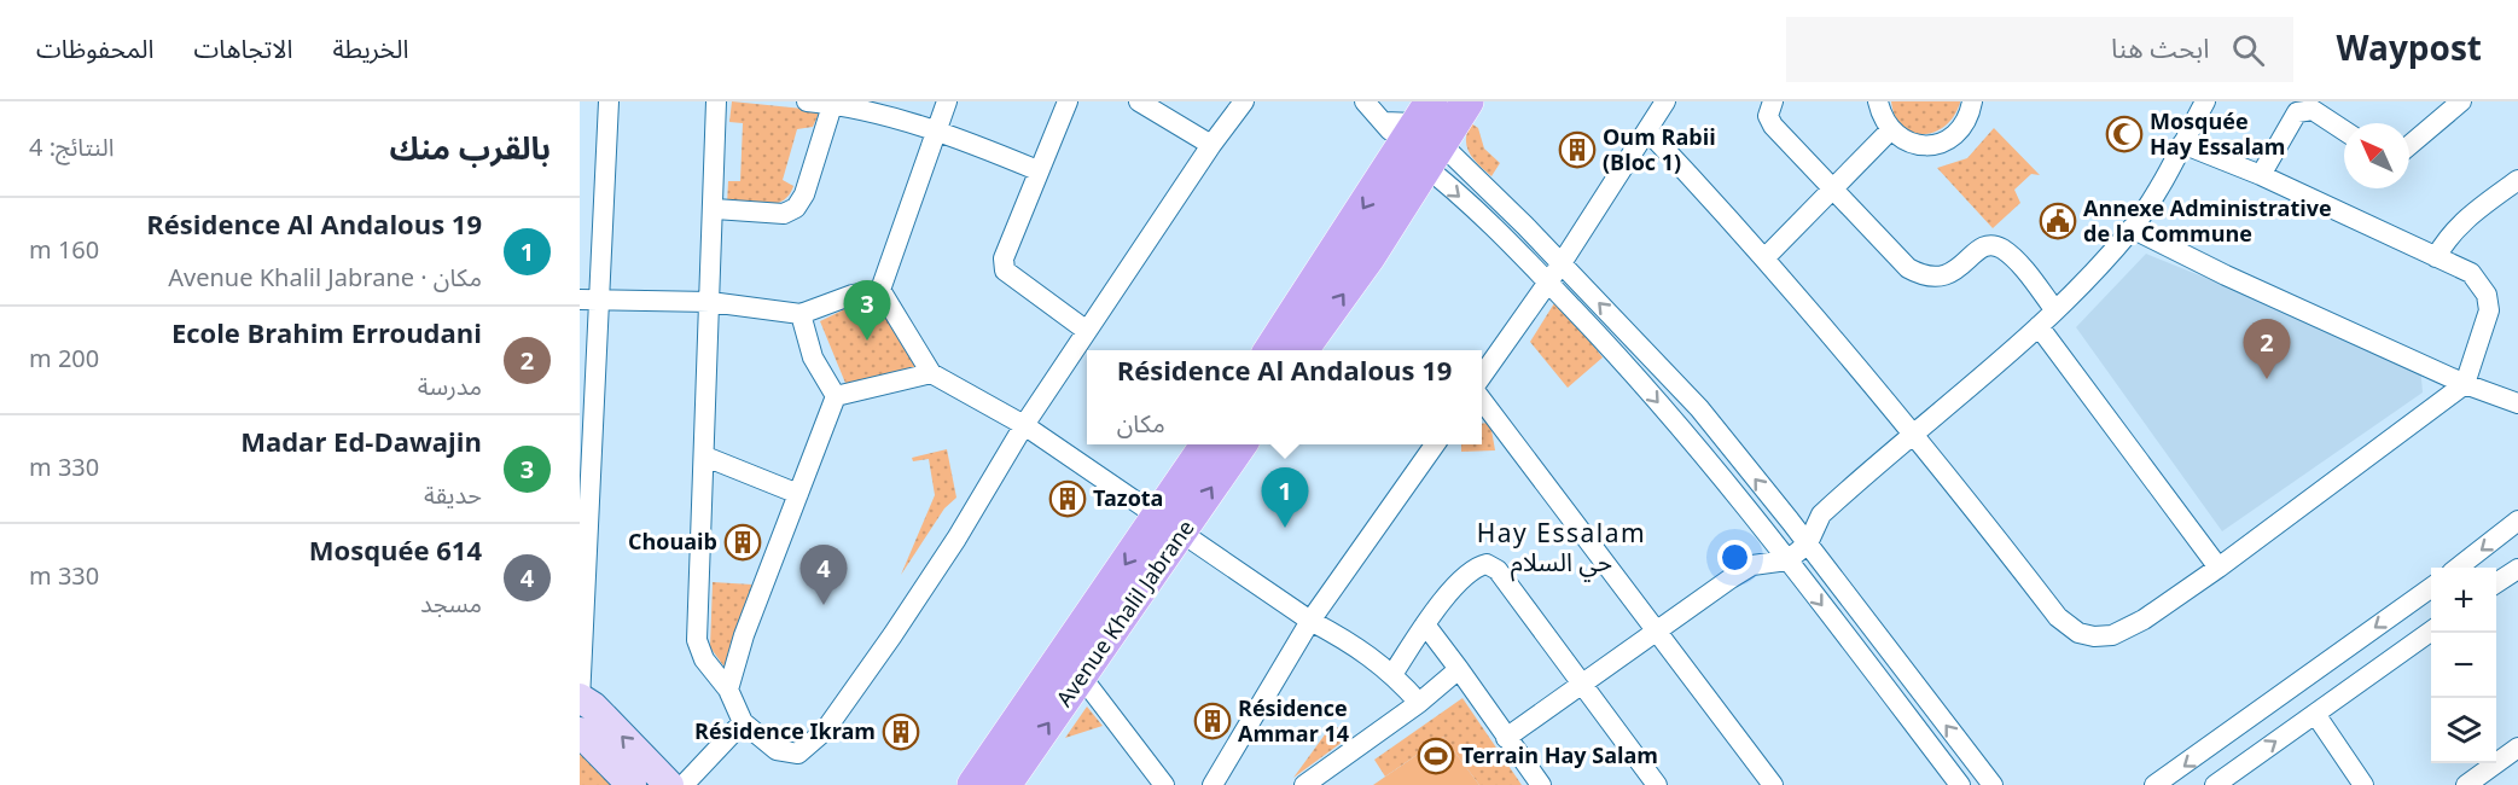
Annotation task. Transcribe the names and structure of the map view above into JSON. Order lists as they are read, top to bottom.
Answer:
{
  "streets": {
    "main road": ["Avenue Khalil Jabrane"]
  },
  "districts": ["Hay Essalam حي السلام"],
  "places": {
    "mosque": ["Mosquée Hay Essalam"],
    "building": [
      "Oum Rabii (Bloc 1)",
      "Tazota",
      "Chouaib",
      "Résidence Ammar 14",
      "Résidence Ikram"
    ],
    "public building": ["Annexe Administrative de la Commune"],
    "sports": ["Terrain Hay Salam"]
  },
  "north": "top left",
  "page": {
    "header": "Waypost",
    "search": "ابحث هنا",
    "nav": ["الخريطة", "الاتجاهات", "المحفوظات"],
    "heading": ["بالقرب منك", "النتائج: 4"],
    "list": [
      {
        "mark": "1",
        "name": "Résidence Al Andalous 19",
        "note": "مكان · Avenue Khalil Jabrane",
        "value": "160 m"
      },
      {
        "mark": "2",
        "name": "Ecole Brahim Erroudani",
        "note": "مدرسة",
        "value": "200 m"
      },
      {
        "mark": "3",
        "name": "Madar Ed-Dawajin",
        "note": "حديقة",
        "value": "330 m"
      },
      {
        "mark": "4",
        "name": "Mosquée 614",
        "note": "مسجد",
        "value": "330 m"
      }
    ],
    "pins": [
      "3",
      "2",
      "1",
      "4"
    ],
    "popup": ["Résidence Al Andalous 19", "مكان"],
    "map_buttons": ["+", "−"]
  }
}
